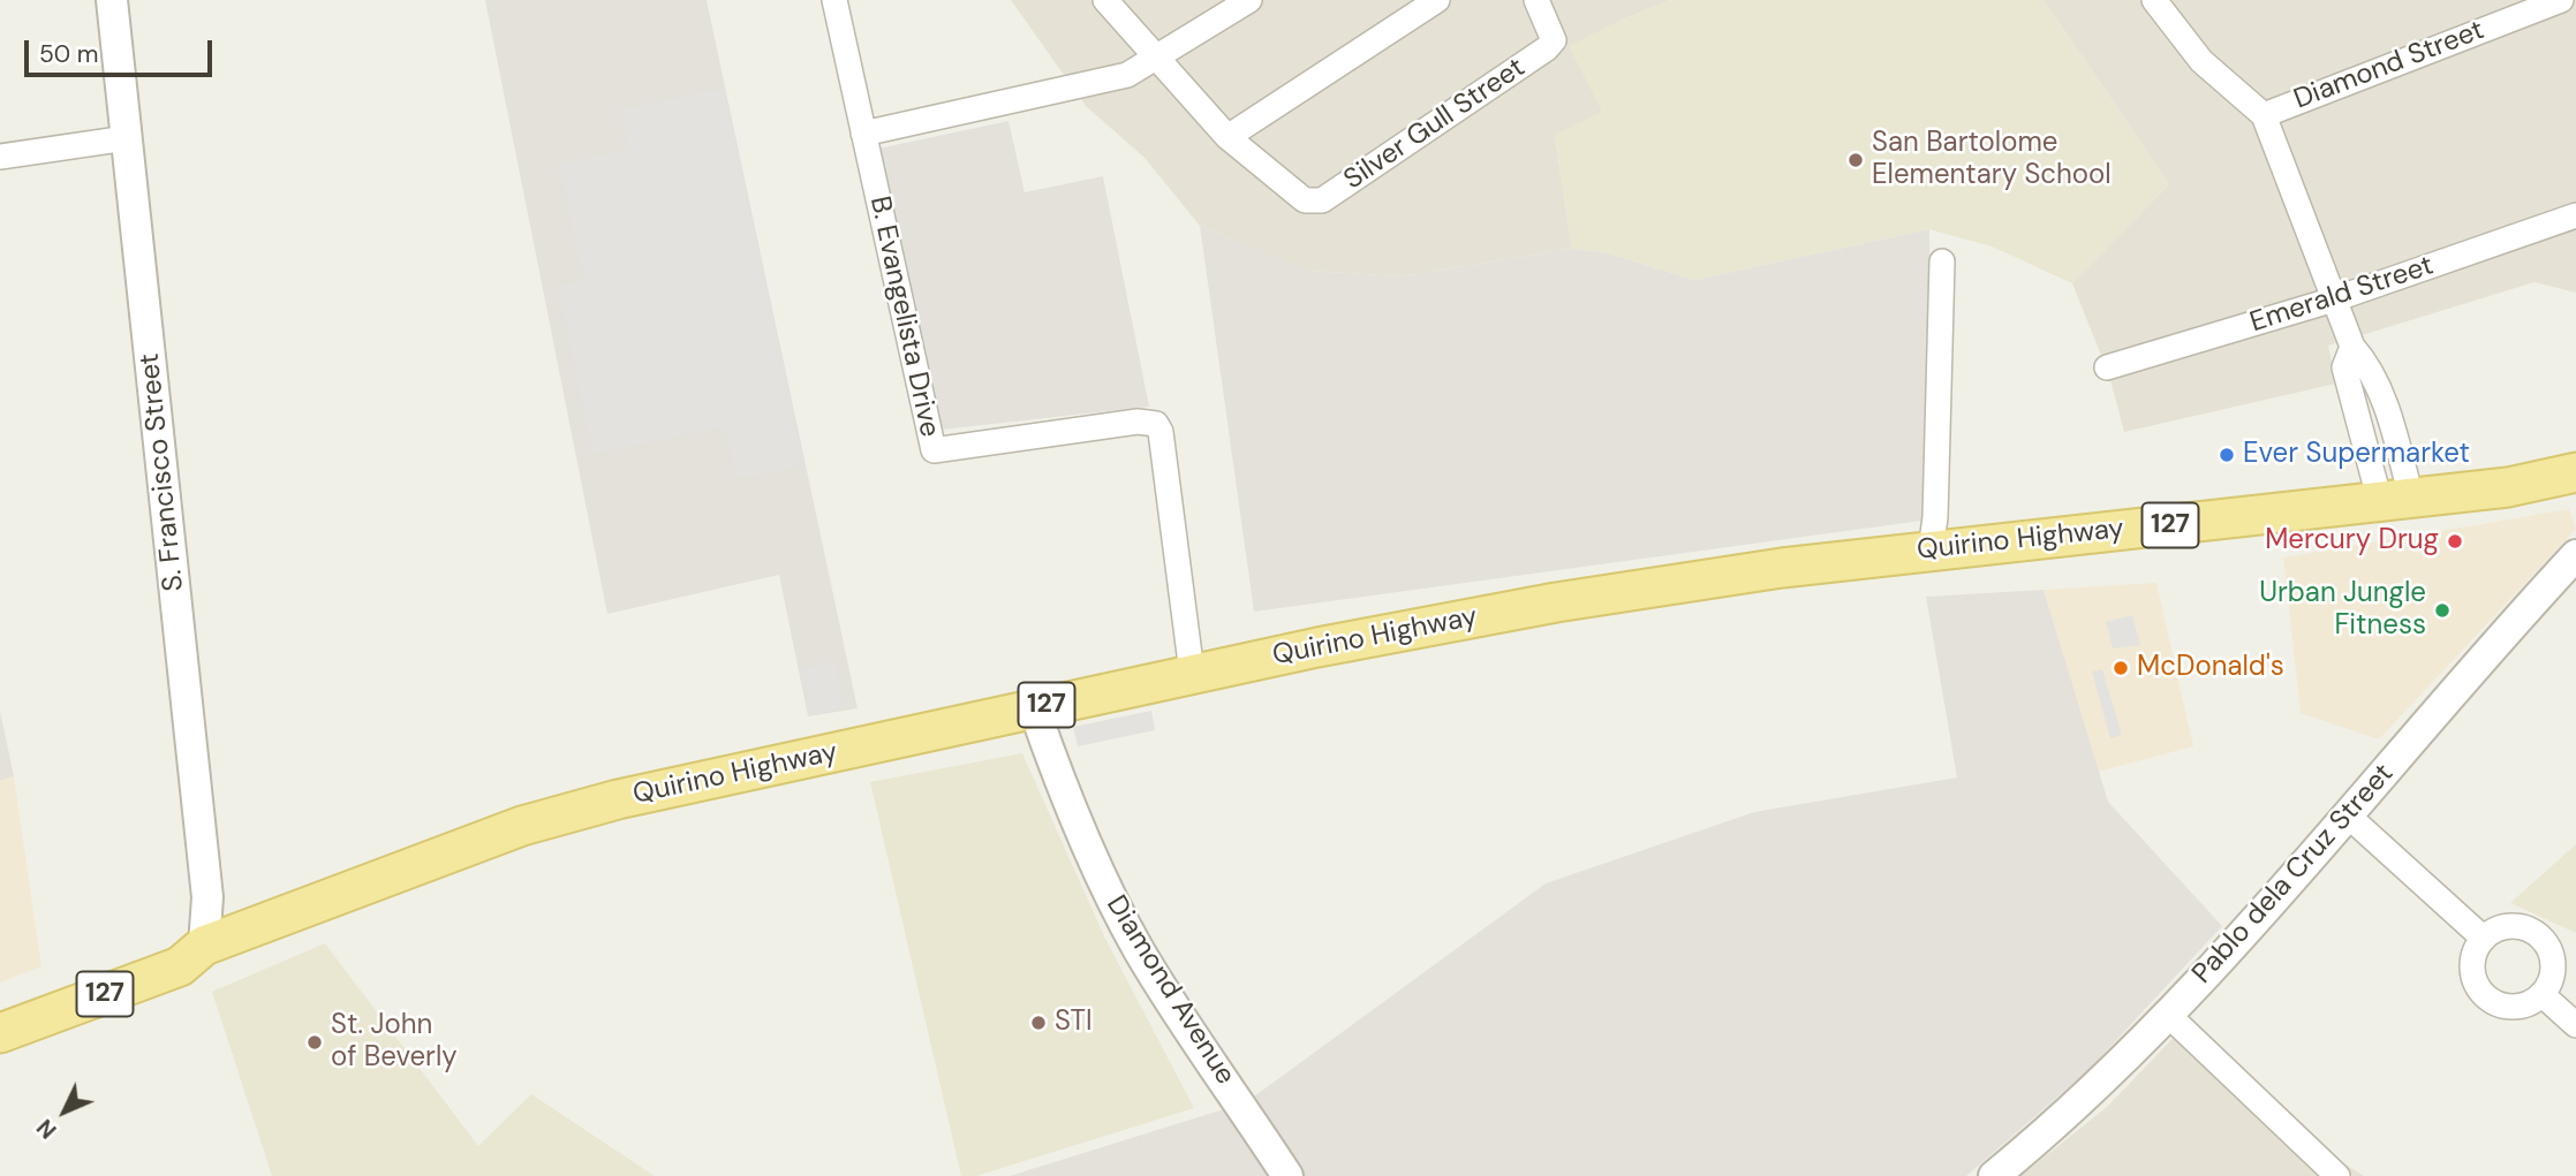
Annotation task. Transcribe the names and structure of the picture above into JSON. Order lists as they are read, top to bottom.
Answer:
{
  "streets": {
    "main road": ["127", "Quirino Highway"],
    "street": [
      "Diamond Street",
      "Silver Gull Street",
      "Emerald Street",
      "B. Evangelista Drive",
      "S. Francisco Street",
      "Pablo dela Cruz Street",
      "Diamond Avenue"
    ]
  },
  "crossings": [
    ["B. Evangelista Drive", "Quirino Highway"],
    ["S. Francisco Street", "Quirino Highway"],
    ["Quirino Highway", "Diamond Avenue"]
  ],
  "places": [
    "San Bartolome Elementary School",
    "Ever Supermarket",
    "Mercury Drug",
    "Urban Jungle Fitness",
    "McDonald's",
    "STI",
    "St. John of Beverly"
  ],
  "scale_bar": "50 m",
  "north": "bottom left"
}
